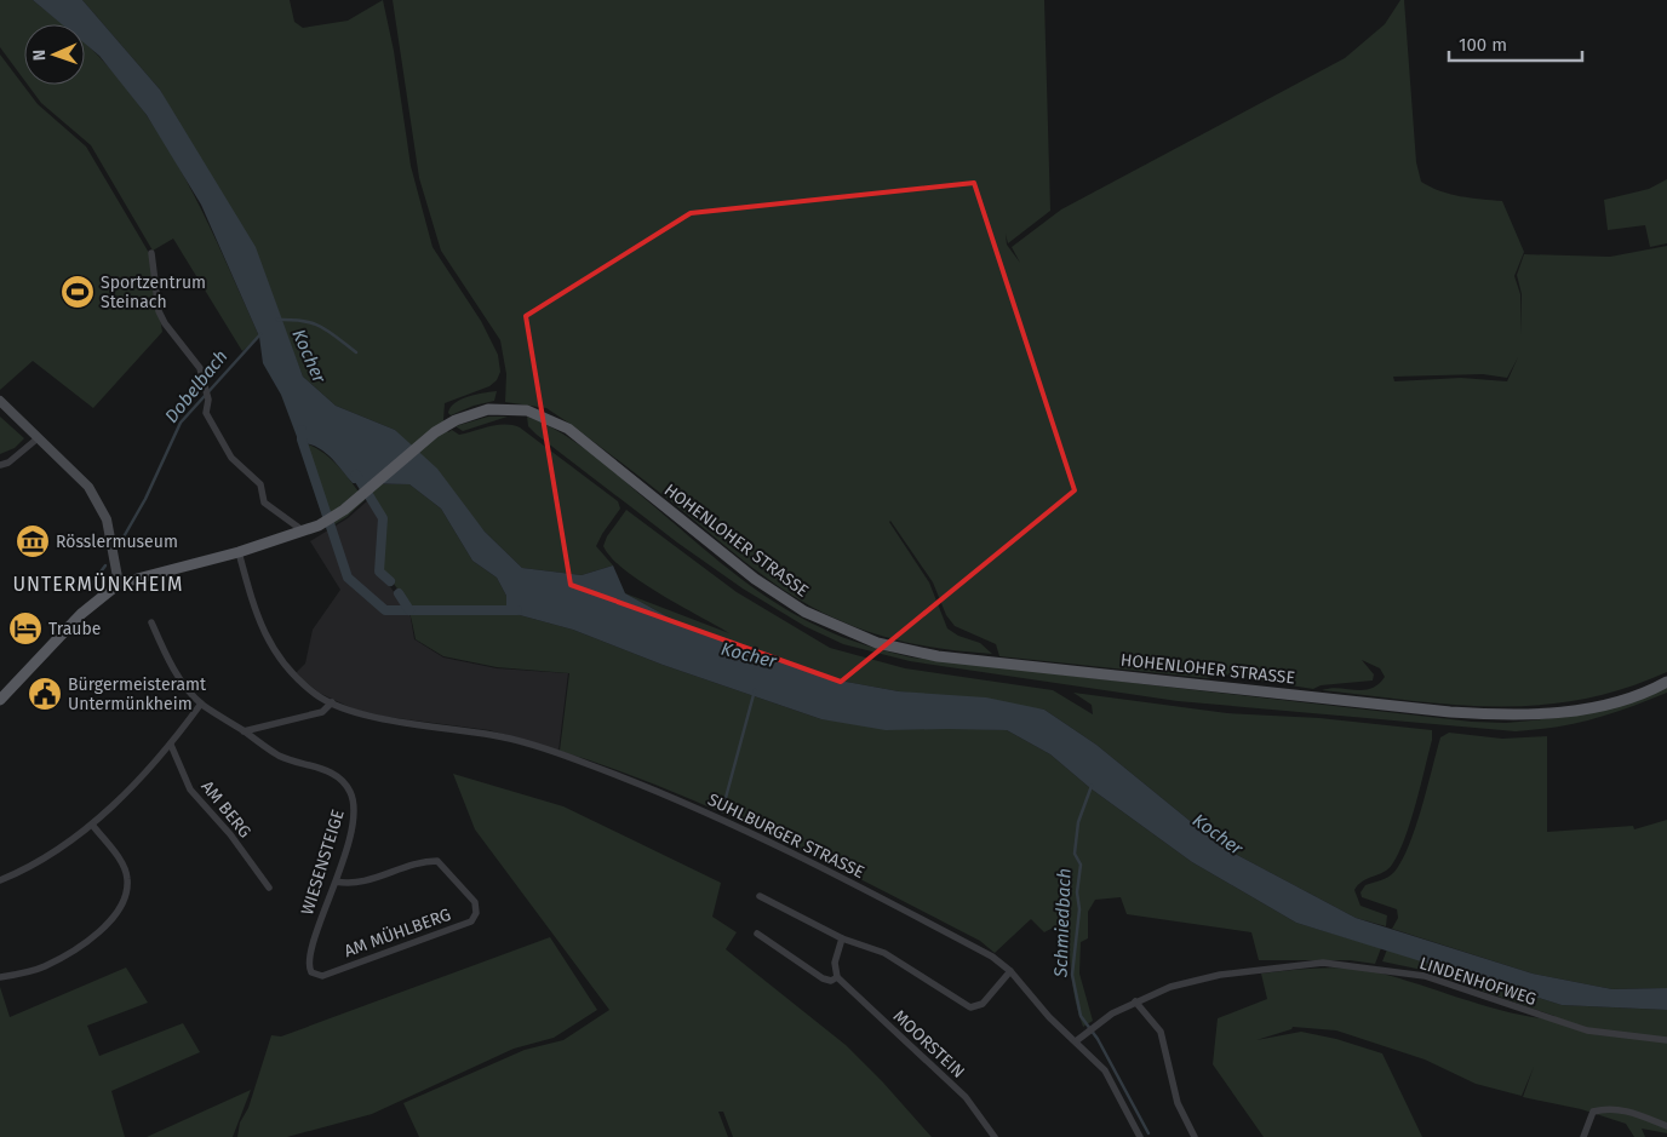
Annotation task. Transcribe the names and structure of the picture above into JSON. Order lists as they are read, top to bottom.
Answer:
{
  "streets": {
    "main road": ["HOHENLOHER STRASSE"],
    "street": [
      "AM BERG",
      "SUHLBURGER STRASSE",
      "WIESENSTEIGE",
      "AM MÜHLBERG",
      "LINDENHOFWEG",
      "MOORSTEIN"
    ]
  },
  "crossings": [
    ["HOHENLOHER STRASSE", "SUHLBURGER STRASSE"],
    ["SUHLBURGER STRASSE", "LINDENHOFWEG"],
    ["WIESENSTEIGE", "AM MÜHLBERG"]
  ],
  "districts": ["UNTERMÜNKHEIM"],
  "water": ["Kocher", "Dobelbach", "Schmiedbach"],
  "places": {
    "sports": ["Sportzentrum Steinach"],
    "museum": ["Rösslermuseum"],
    "hotel": ["Traube"],
    "public building": ["Bürgermeisteramt Untermünkheim"]
  },
  "scale_bar": "100 m",
  "north": "left"
}
